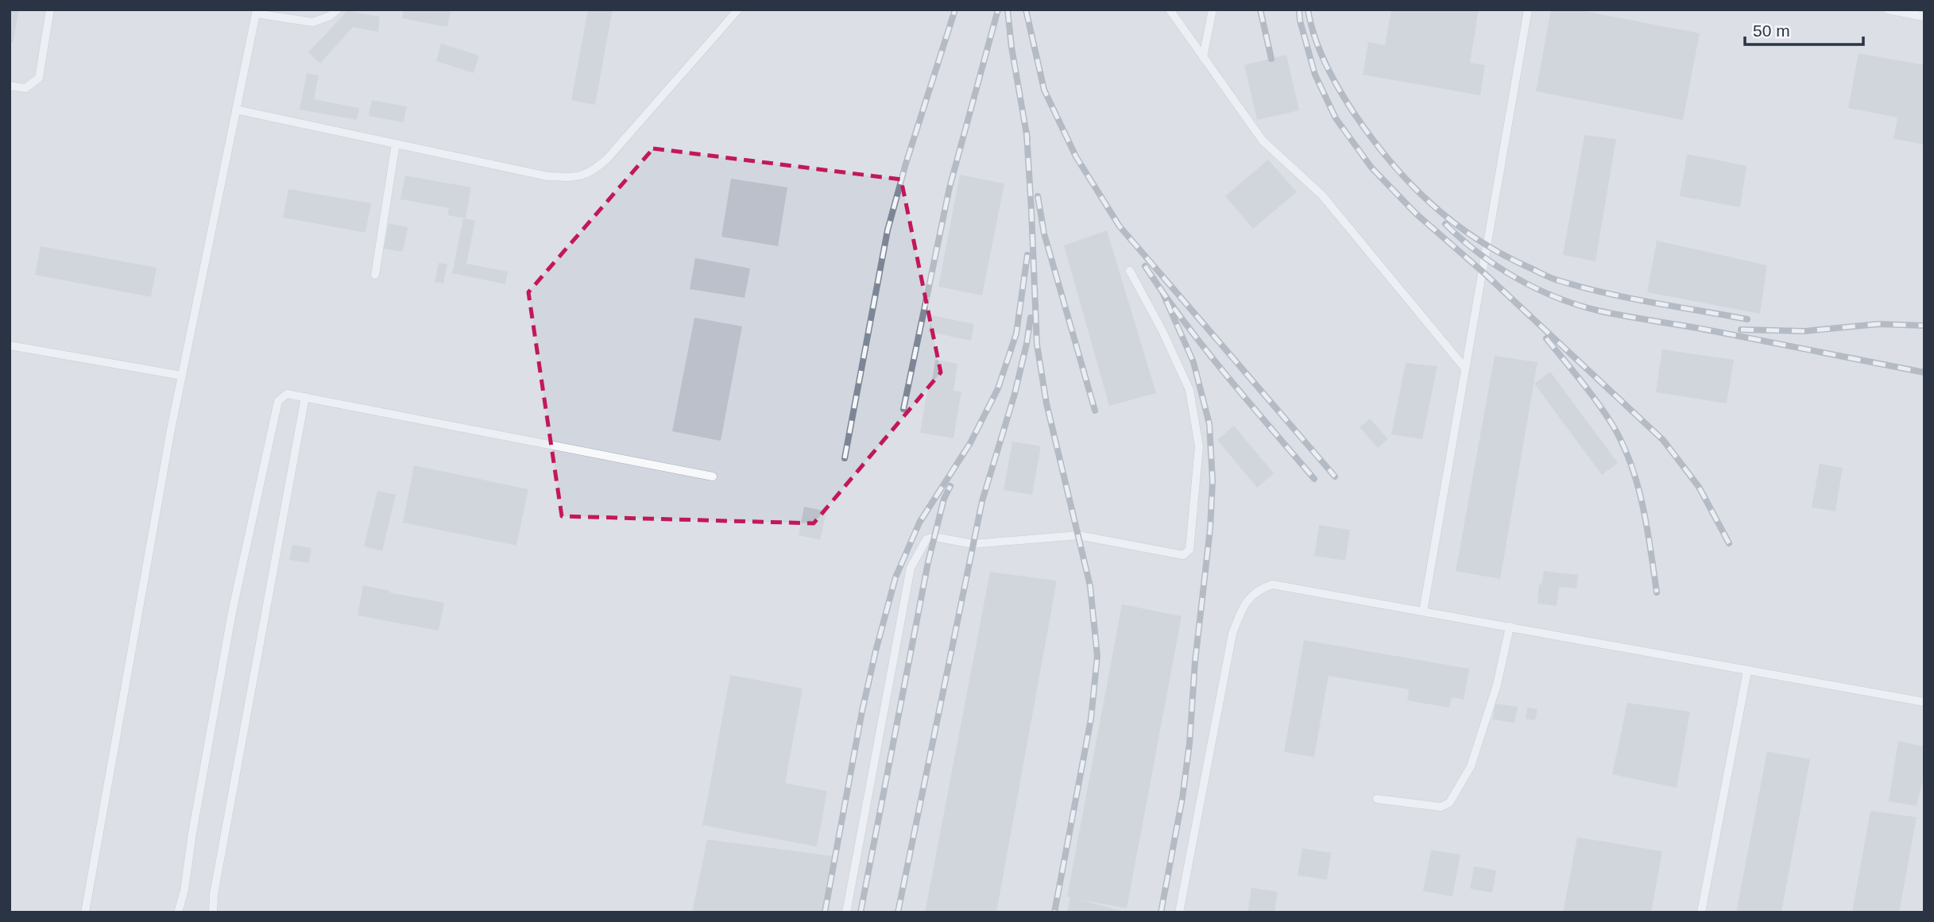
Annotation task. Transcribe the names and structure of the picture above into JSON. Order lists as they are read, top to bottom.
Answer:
{
  "scale_bar": "50 m"
}
